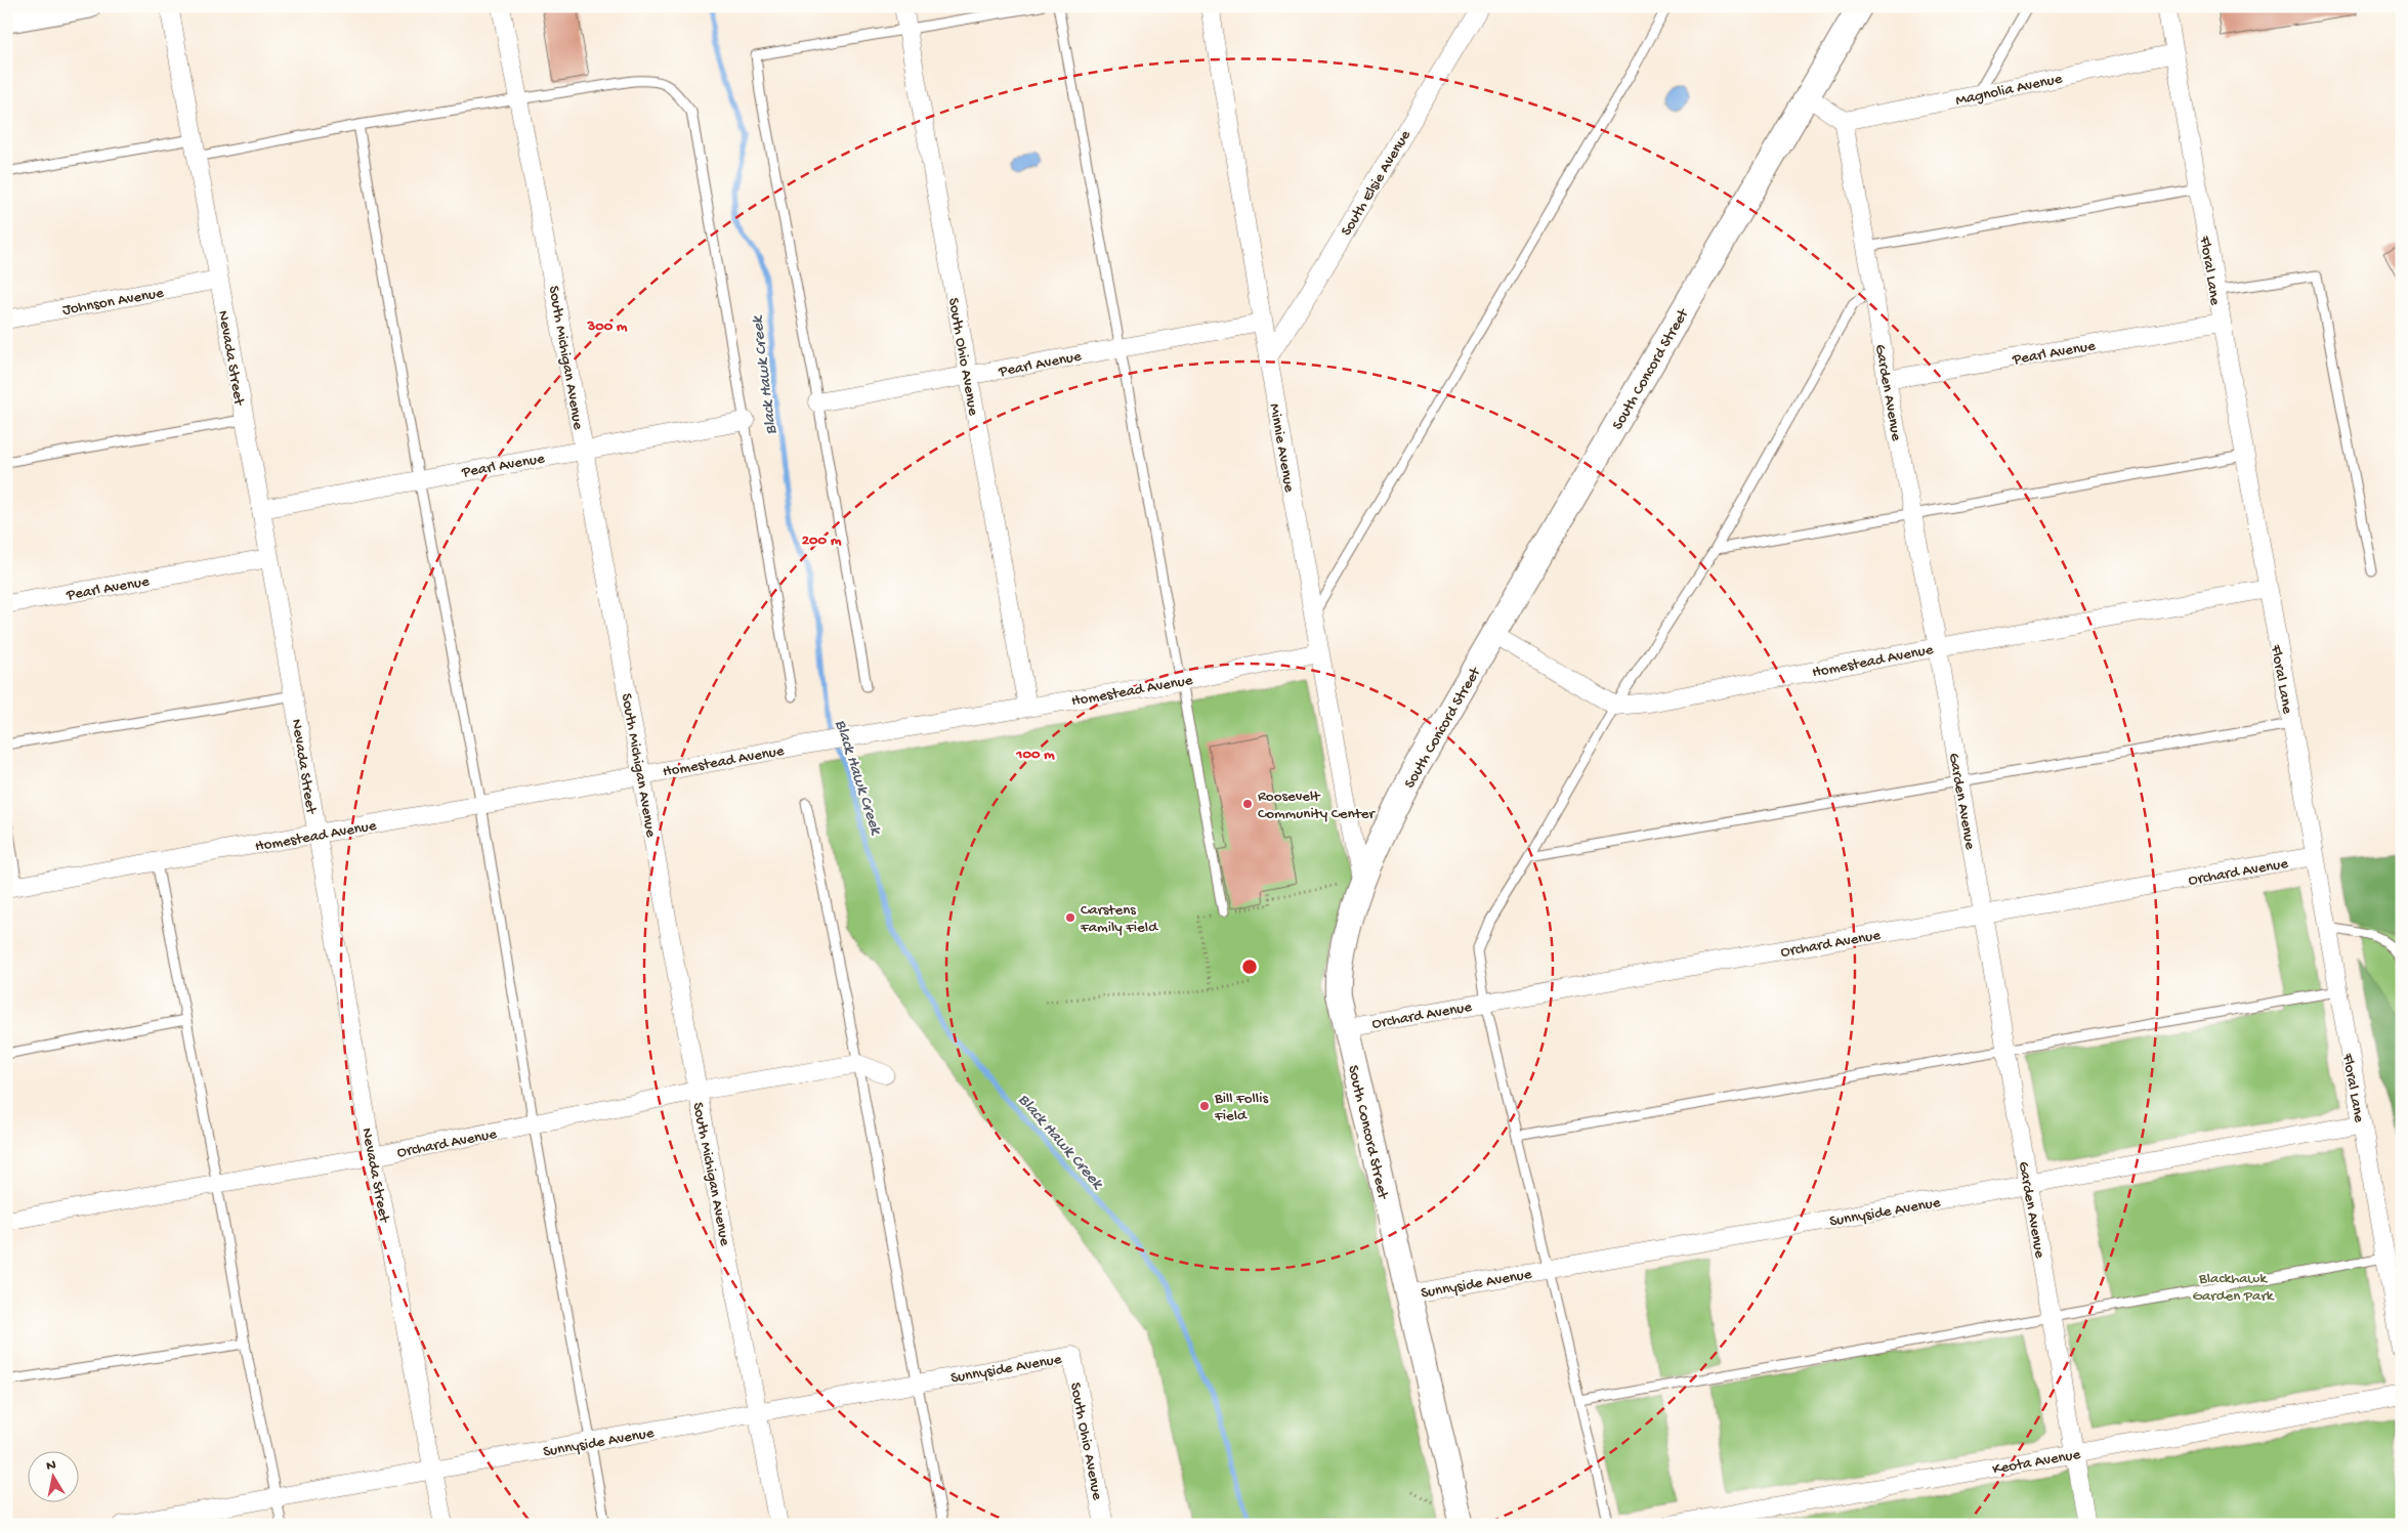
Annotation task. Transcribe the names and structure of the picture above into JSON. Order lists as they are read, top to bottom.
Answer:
{
  "streets": {
    "street": [
      "Magnolia Avenue",
      "South Elsie Avenue",
      "Floral Lane",
      "Johnson Avenue",
      "Pearl Avenue",
      "South Ohio Avenue",
      "Nevada Street",
      "South Michigan Avenue",
      "South Concord Street",
      "Garden Avenue",
      "Minnie Avenue",
      "Homestead Avenue",
      "Orchard Avenue",
      "Sunnyside Avenue",
      "Keota Avenue"
    ]
  },
  "crossings": [
    ["Magnolia Avenue", "Floral Lane"],
    ["Magnolia Avenue", "Garden Avenue"],
    ["South Elsie Avenue", "Minnie Avenue"],
    ["Floral Lane", "Pearl Avenue"],
    ["Floral Lane", "Homestead Avenue"],
    ["Floral Lane", "Orchard Avenue"],
    ["Floral Lane", "Sunnyside Avenue"],
    ["Johnson Avenue", "Nevada Street"],
    ["Pearl Avenue", "South Ohio Avenue"],
    ["Pearl Avenue", "Nevada Street"],
    ["Pearl Avenue", "South Michigan Avenue"],
    ["Pearl Avenue", "Garden Avenue"],
    ["Pearl Avenue", "Minnie Avenue"],
    ["South Ohio Avenue", "Homestead Avenue"],
    ["South Ohio Avenue", "Sunnyside Avenue"],
    ["Nevada Street", "Homestead Avenue"],
    ["Nevada Street", "Orchard Avenue"],
    ["Nevada Street", "Sunnyside Avenue"],
    ["South Michigan Avenue", "Homestead Avenue"],
    ["South Michigan Avenue", "Orchard Avenue"],
    ["South Michigan Avenue", "Sunnyside Avenue"],
    ["South Concord Street", "Minnie Avenue"],
    ["South Concord Street", "Orchard Avenue"],
    ["South Concord Street", "Sunnyside Avenue"],
    ["Garden Avenue", "Homestead Avenue"],
    ["Garden Avenue", "Orchard Avenue"],
    ["Garden Avenue", "Sunnyside Avenue"],
    ["Garden Avenue", "Keota Avenue"],
    ["Minnie Avenue", "Homestead Avenue"]
  ],
  "water": ["Black Hawk Creek"],
  "parks": ["Blackhawk Garden Park"],
  "places": ["Roosevelt Community Center", "Carstens Family Field", "Bill Follis Field"],
  "north": "top",
  "rings": ["300 m", "200 m", "100 m"]
}
